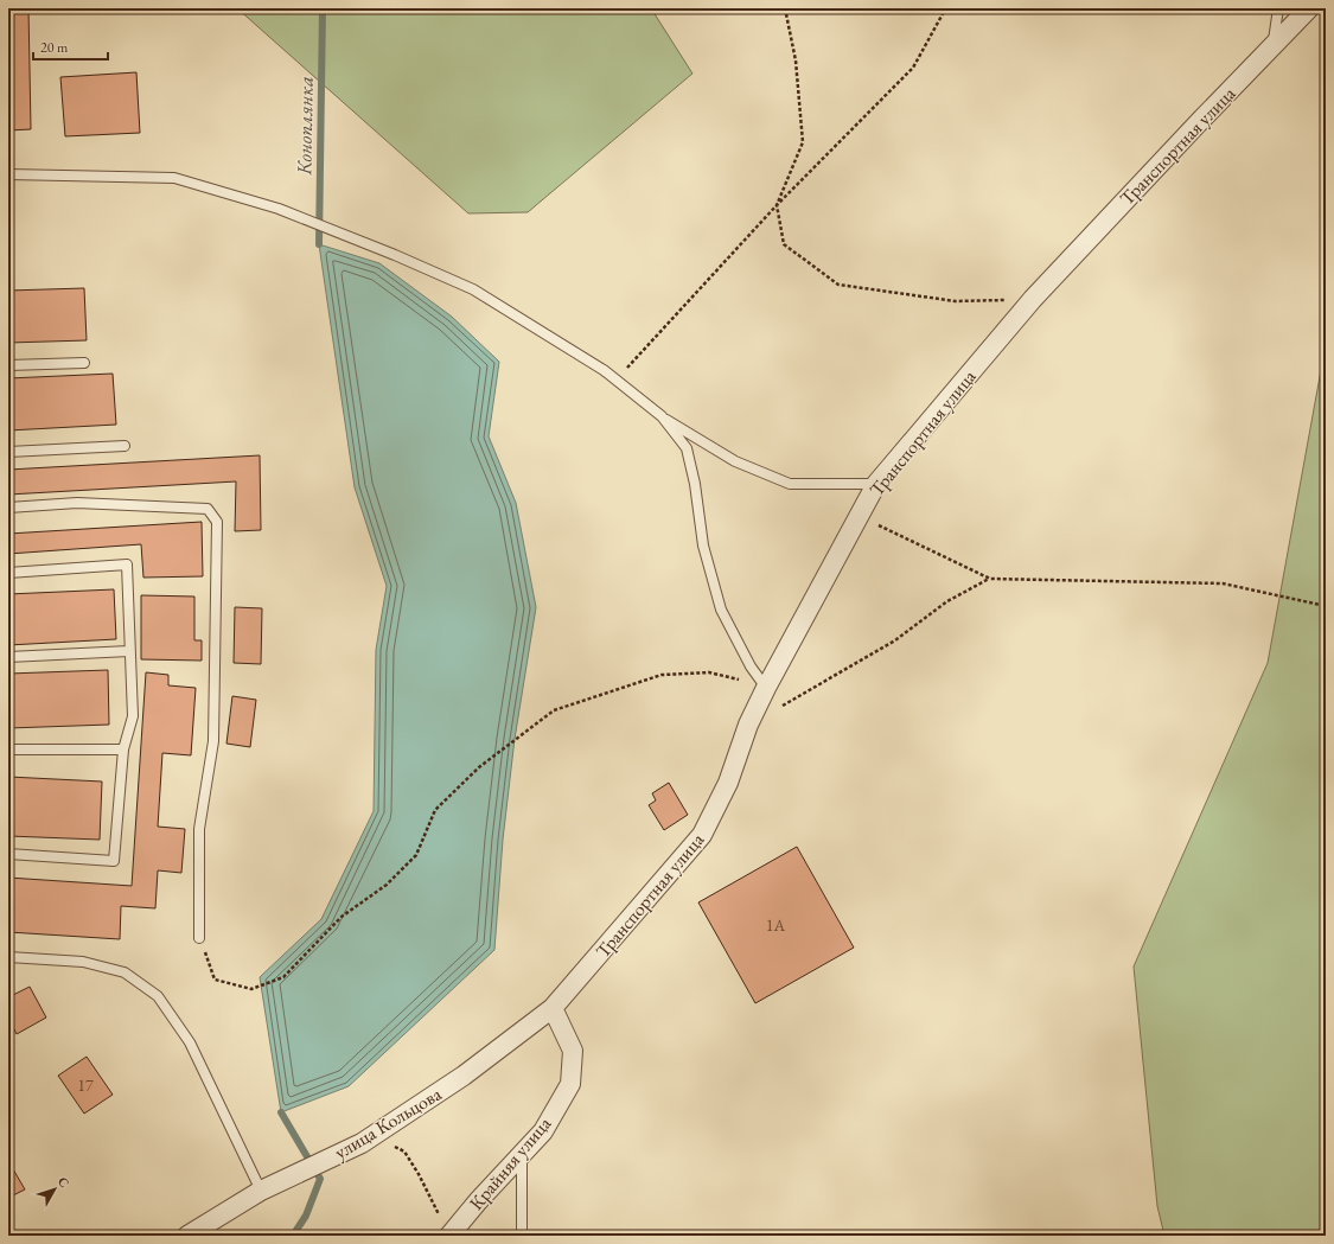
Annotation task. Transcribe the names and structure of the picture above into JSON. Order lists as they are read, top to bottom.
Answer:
{
  "streets": {
    "street": ["Транспортная улица", "улица Кольцова", "Крайняя улица"]
  },
  "crossings": [
    ["Транспортная улица", "улица Кольцова"],
    ["Транспортная улица", "Крайняя улица"],
    ["улица Кольцова", "Крайняя улица"]
  ],
  "water": ["Коноплянка"],
  "house_numbers": ["1А", "17"],
  "scale_bar": "20 m",
  "north": "top right"
}
